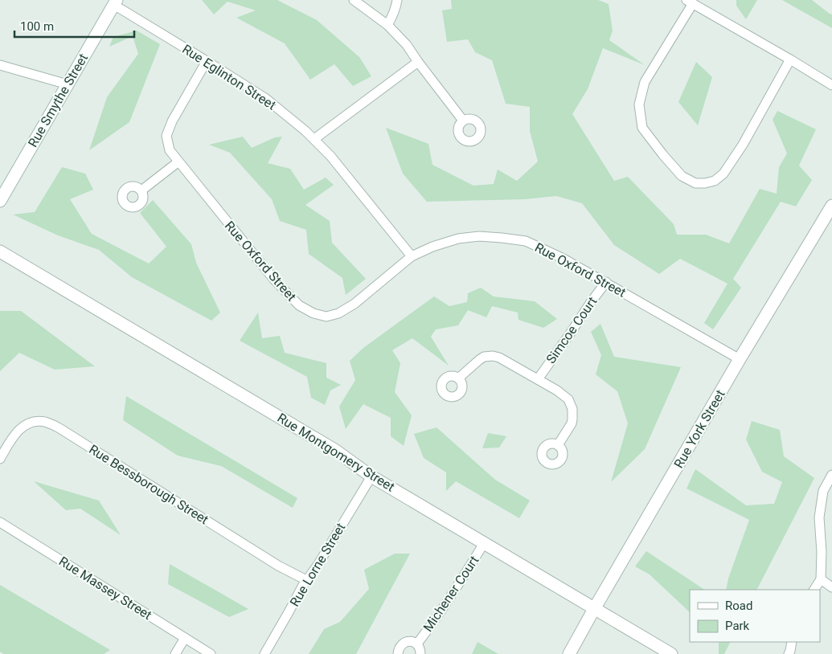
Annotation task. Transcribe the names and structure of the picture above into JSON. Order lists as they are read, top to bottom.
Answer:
{
  "streets": {
    "street": [
      "Rue Eglinton Street",
      "Rue Smythe Street",
      "Rue Oxford Street",
      "Simcoe Court",
      "Rue York Street",
      "Rue Montgomery Street",
      "Rue Bessborough Street",
      "Rue Lorne Street",
      "Rue Massey Street",
      "Michener Court"
    ]
  },
  "crossings": [
    ["Rue Eglinton Street", "Rue Smythe Street"],
    ["Rue Eglinton Street", "Rue Oxford Street"],
    ["Rue Oxford Street", "Simcoe Court"],
    ["Rue Oxford Street", "Rue York Street"],
    ["Rue York Street", "Rue Montgomery Street"],
    ["Rue Montgomery Street", "Rue Lorne Street"],
    ["Rue Montgomery Street", "Michener Court"],
    ["Rue Bessborough Street", "Rue Lorne Street"]
  ],
  "legend": ["Road", "Park"],
  "scale_bar": "100 m"
}
